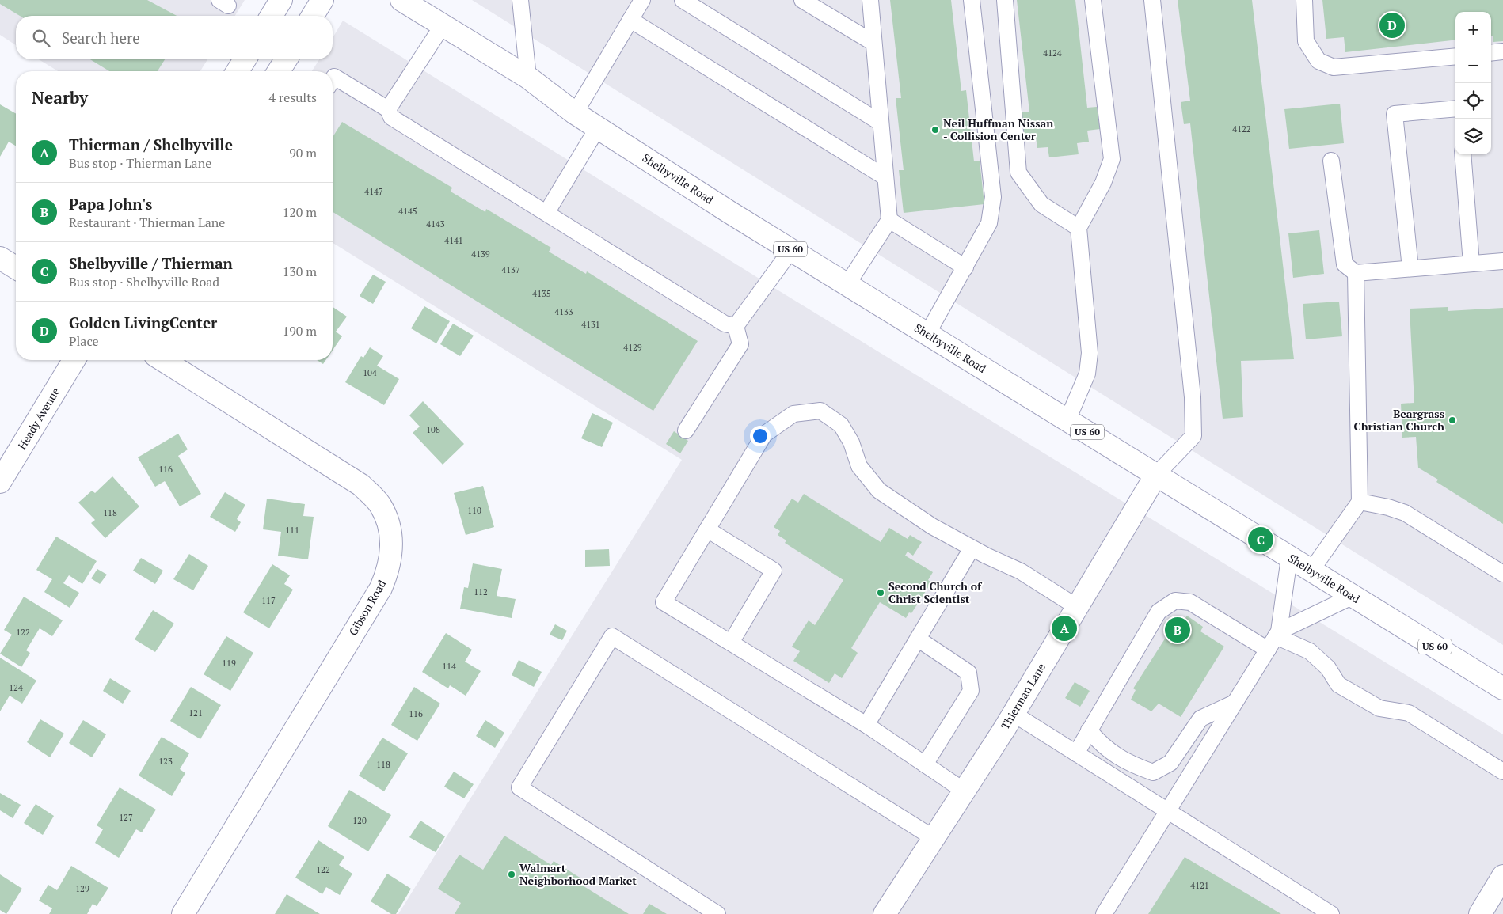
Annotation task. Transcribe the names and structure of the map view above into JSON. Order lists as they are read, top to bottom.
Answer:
{
  "streets": {
    "street": [
      "Shelbyville Road",
      "US 60",
      "Heady Avenue",
      "Gibson Road",
      "Thierman Lane"
    ]
  },
  "crossings": [
    ["Shelbyville Road", "Thierman Lane"]
  ],
  "places": [
    "Neil Huffman Nissan - Collision Center",
    "Beargrass Christian Church",
    "Second Church of Christ Scientist",
    "Walmart Neighborhood Market"
  ],
  "house_numbers": [
    "4124",
    "4122",
    "4147",
    "4145",
    "4143",
    "4141",
    "4139",
    "4137",
    "4135",
    "4133",
    "4131",
    "4129",
    "104",
    "108",
    "116",
    "110",
    "118",
    "111",
    "112",
    "117",
    "122",
    "119",
    "114",
    "124",
    "121",
    "116",
    "123",
    "118",
    "127",
    "120",
    "122",
    "4121",
    "129"
  ],
  "page": {
    "pins": [
      "D",
      "C",
      "A",
      "B"
    ],
    "map_buttons": ["+", "−"],
    "search": "Search here",
    "heading": ["Nearby", "4 results"],
    "list": [
      {
        "mark": "A",
        "name": "Thierman / Shelbyville",
        "note": "Bus stop · Thierman Lane",
        "value": "90 m"
      },
      {
        "mark": "B",
        "name": "Papa John's",
        "note": "Restaurant · Thierman Lane",
        "value": "120 m"
      },
      {
        "mark": "C",
        "name": "Shelbyville / Thierman",
        "note": "Bus stop · Shelbyville Road",
        "value": "130 m"
      },
      {
        "mark": "D",
        "name": "Golden LivingCenter",
        "note": "Place",
        "value": "190 m"
      }
    ]
  }
}
